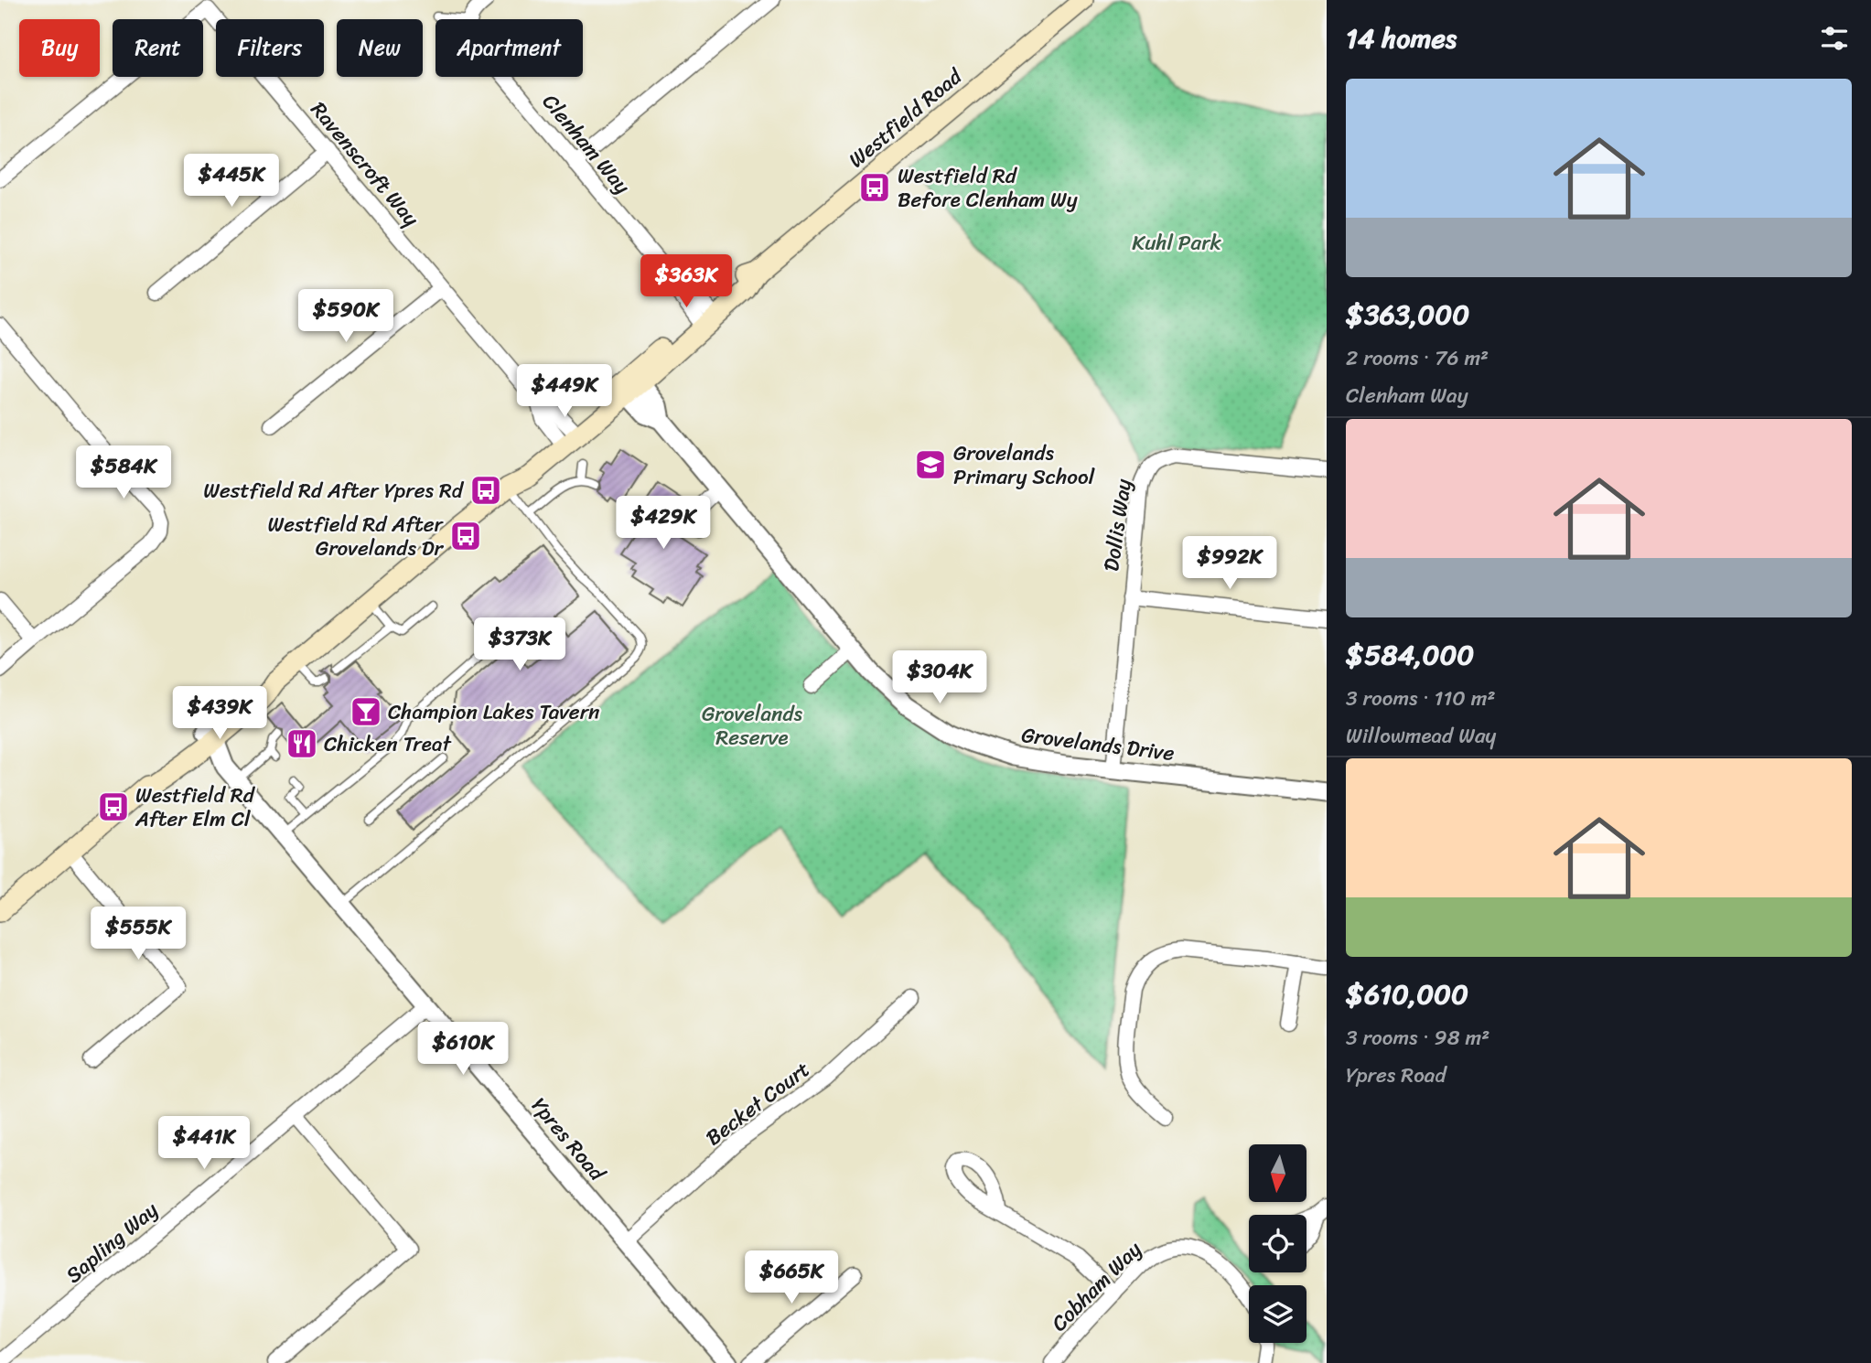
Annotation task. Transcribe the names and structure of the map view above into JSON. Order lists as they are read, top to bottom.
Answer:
{
  "streets": {
    "main road": ["Westfield Road"],
    "street": [
      "Clenham Way",
      "Ravenscroft Way",
      "Dollis Way",
      "Grovelands Drive",
      "Becket Court",
      "Ypres Road",
      "Sapling Way",
      "Cobham Way"
    ]
  },
  "crossings": [
    ["Westfield Road", "Clenham Way"],
    ["Westfield Road", "Ravenscroft Way"],
    ["Westfield Road", "Grovelands Drive"],
    ["Westfield Road", "Ypres Road"],
    ["Dollis Way", "Grovelands Drive"],
    ["Becket Court", "Ypres Road"],
    ["Ypres Road", "Sapling Way"]
  ],
  "parks": ["Kuhl Park", "Grovelands Reserve"],
  "places": {
    "bus stop": [
      "Westfield Rd Before Clenham Wy",
      "Westfield Rd After Ypres Rd",
      "Westfield Rd After Grovelands Dr",
      "Westfield Rd After Elm Cl"
    ],
    "school or university": ["Grovelands Primary School"],
    "bar": ["Champion Lakes Tavern"],
    "restaurant": ["Chicken Treat"]
  },
  "north": "bottom",
  "page": {
    "heading": "14 homes",
    "chip": [
      "Buy",
      "Rent",
      "Filters",
      "New",
      "Apartment"
    ],
    "list": [
      {
        "name": "$363,000",
        "note": "2 rooms · 76 m² · Clenham Way"
      },
      {
        "name": "$584,000",
        "note": "3 rooms · 110 m² · Willowmead Way"
      },
      {
        "name": "$610,000",
        "note": "3 rooms · 98 m² · Ypres Road"
      }
    ],
    "price": [
      "$445K",
      "$363K",
      "$590K",
      "$449K",
      "$584K",
      "$429K",
      "$992K",
      "$373K",
      "$304K",
      "$439K",
      "$555K",
      "$610K",
      "$441K",
      "$665K"
    ]
  }
}
